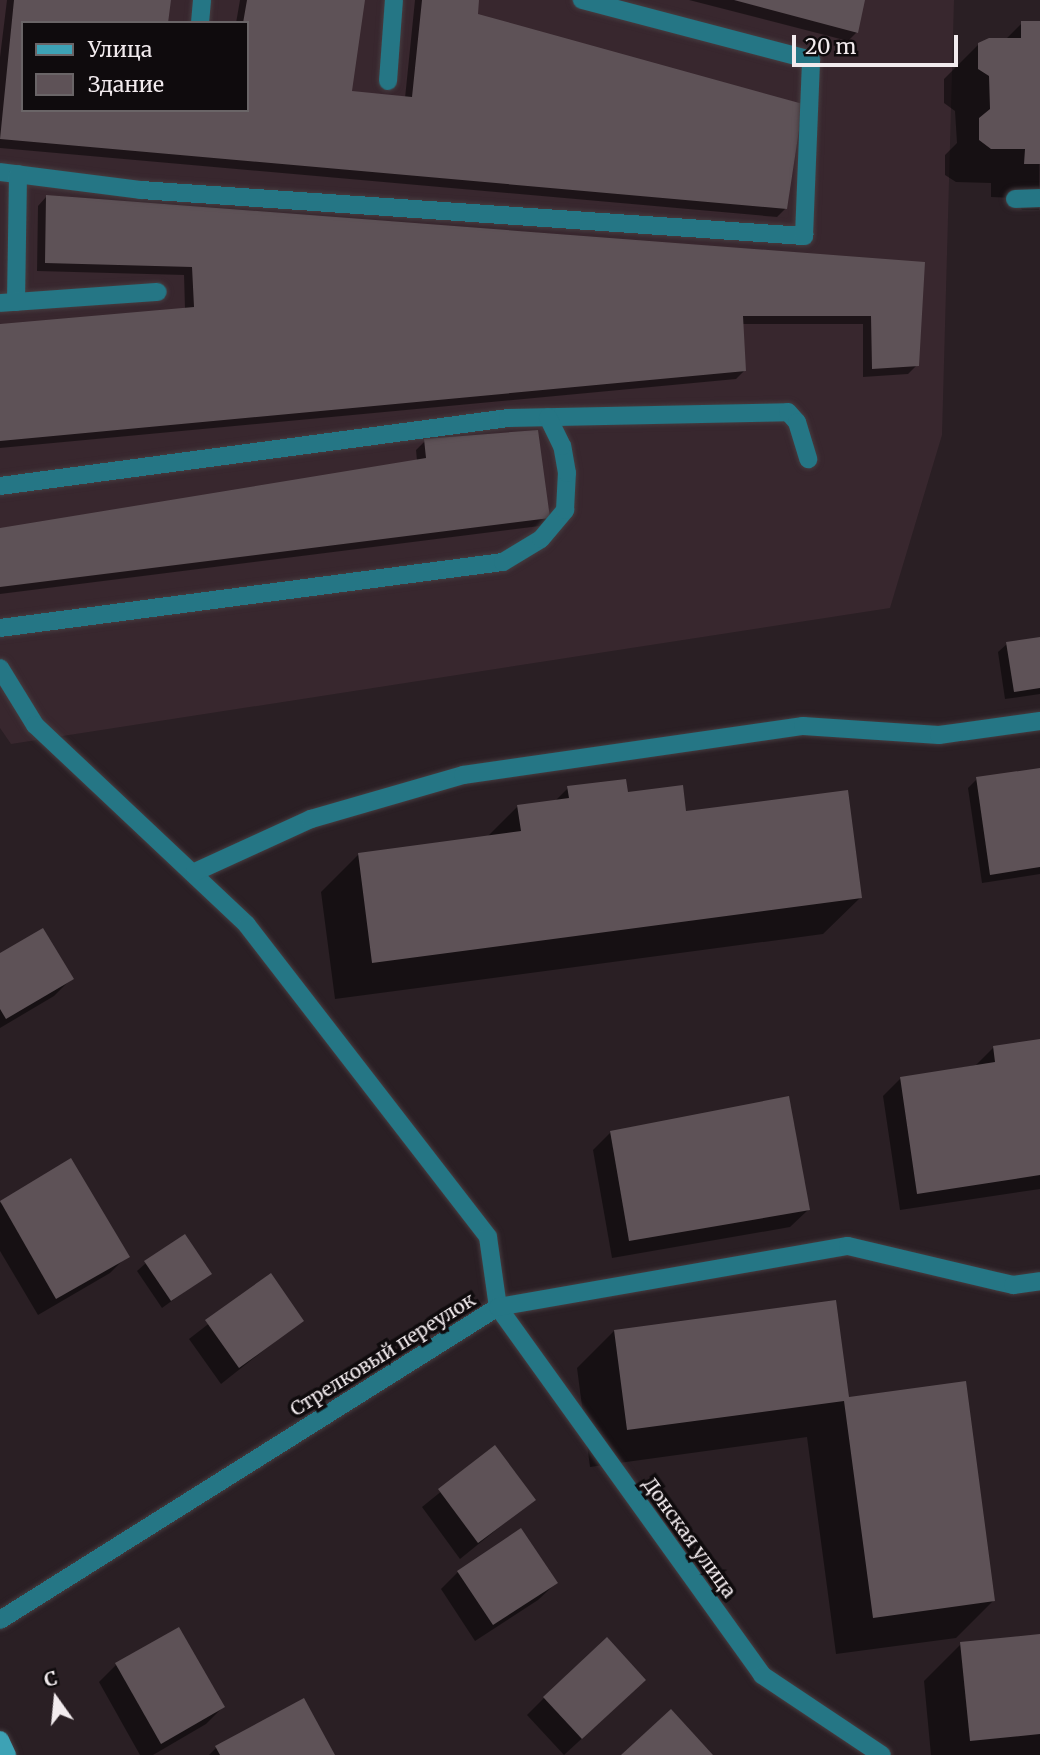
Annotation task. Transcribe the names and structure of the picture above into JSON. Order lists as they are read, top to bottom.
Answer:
{
  "streets": {
    "street": ["Стрелковый переулок", "Донская улица"]
  },
  "crossings": [
    ["Стрелковый переулок", "Донская улица"]
  ],
  "legend": ["Улица", "Здание"],
  "scale_bar": "20 m",
  "north": "top"
}
